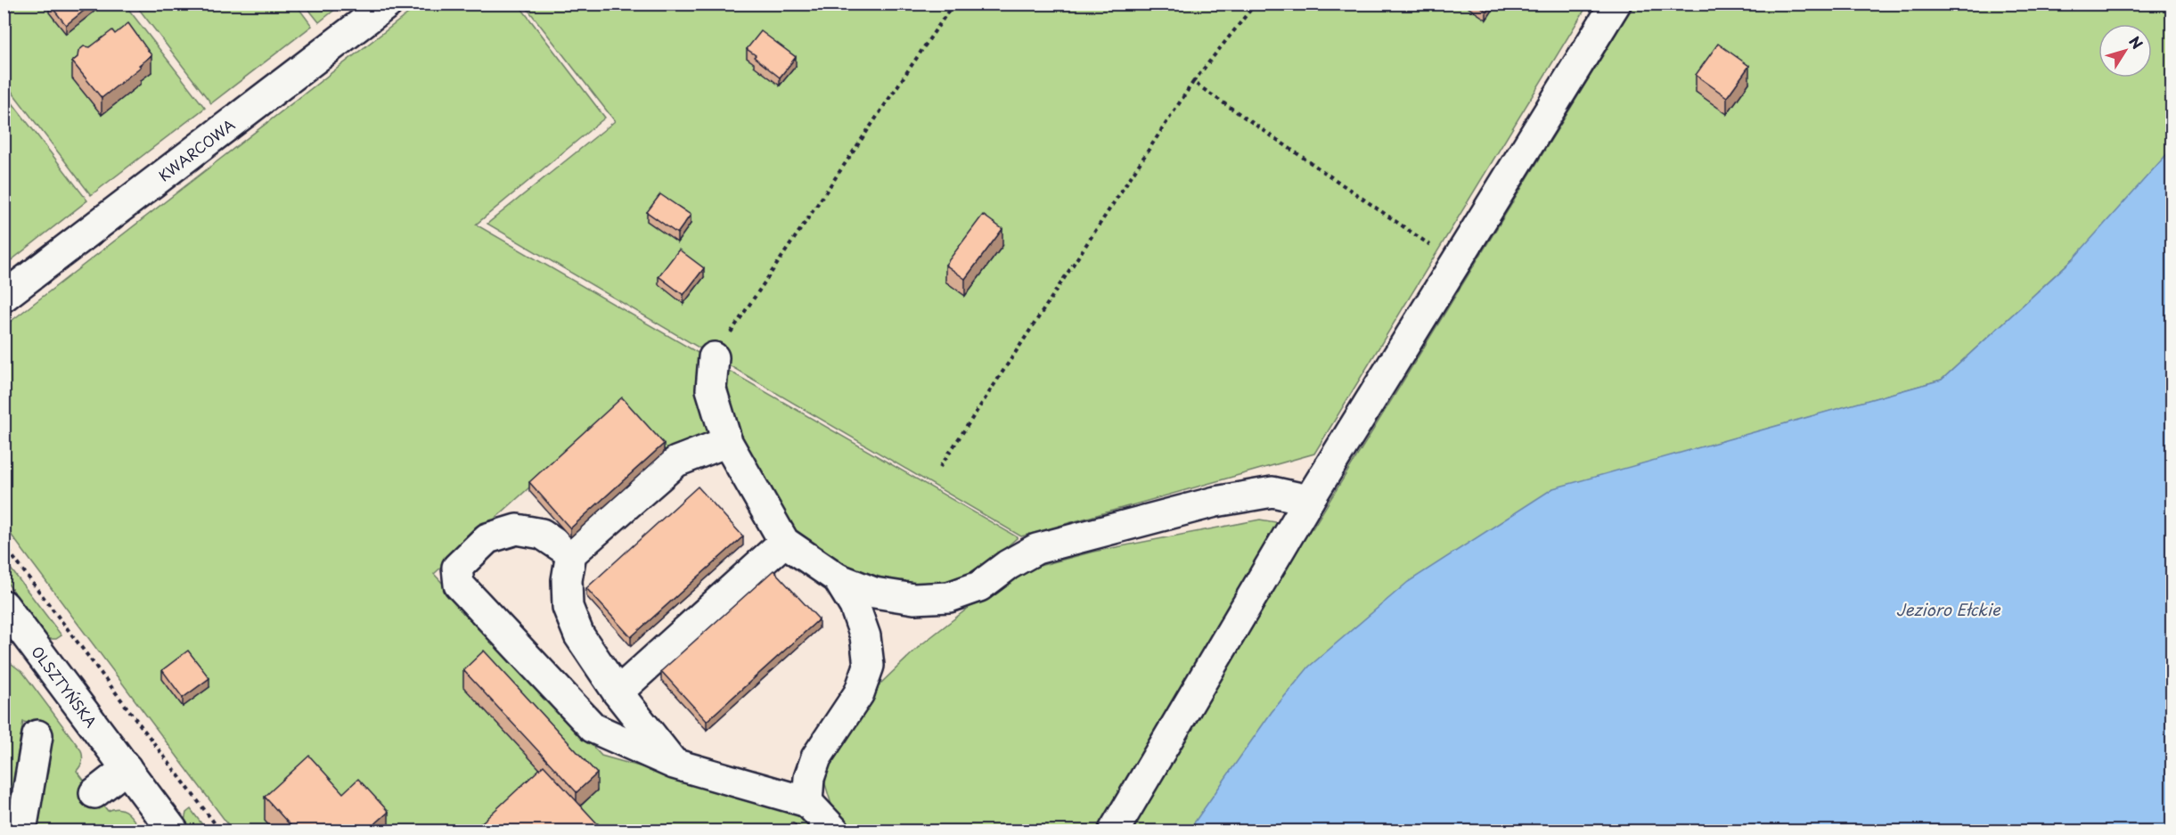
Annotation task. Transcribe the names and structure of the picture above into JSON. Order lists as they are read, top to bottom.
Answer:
{
  "streets": {
    "street": ["KWARCOWA", "OLSZTYŃSKA"]
  },
  "water": ["Jezioro Ełckie"],
  "north": "top right"
}
